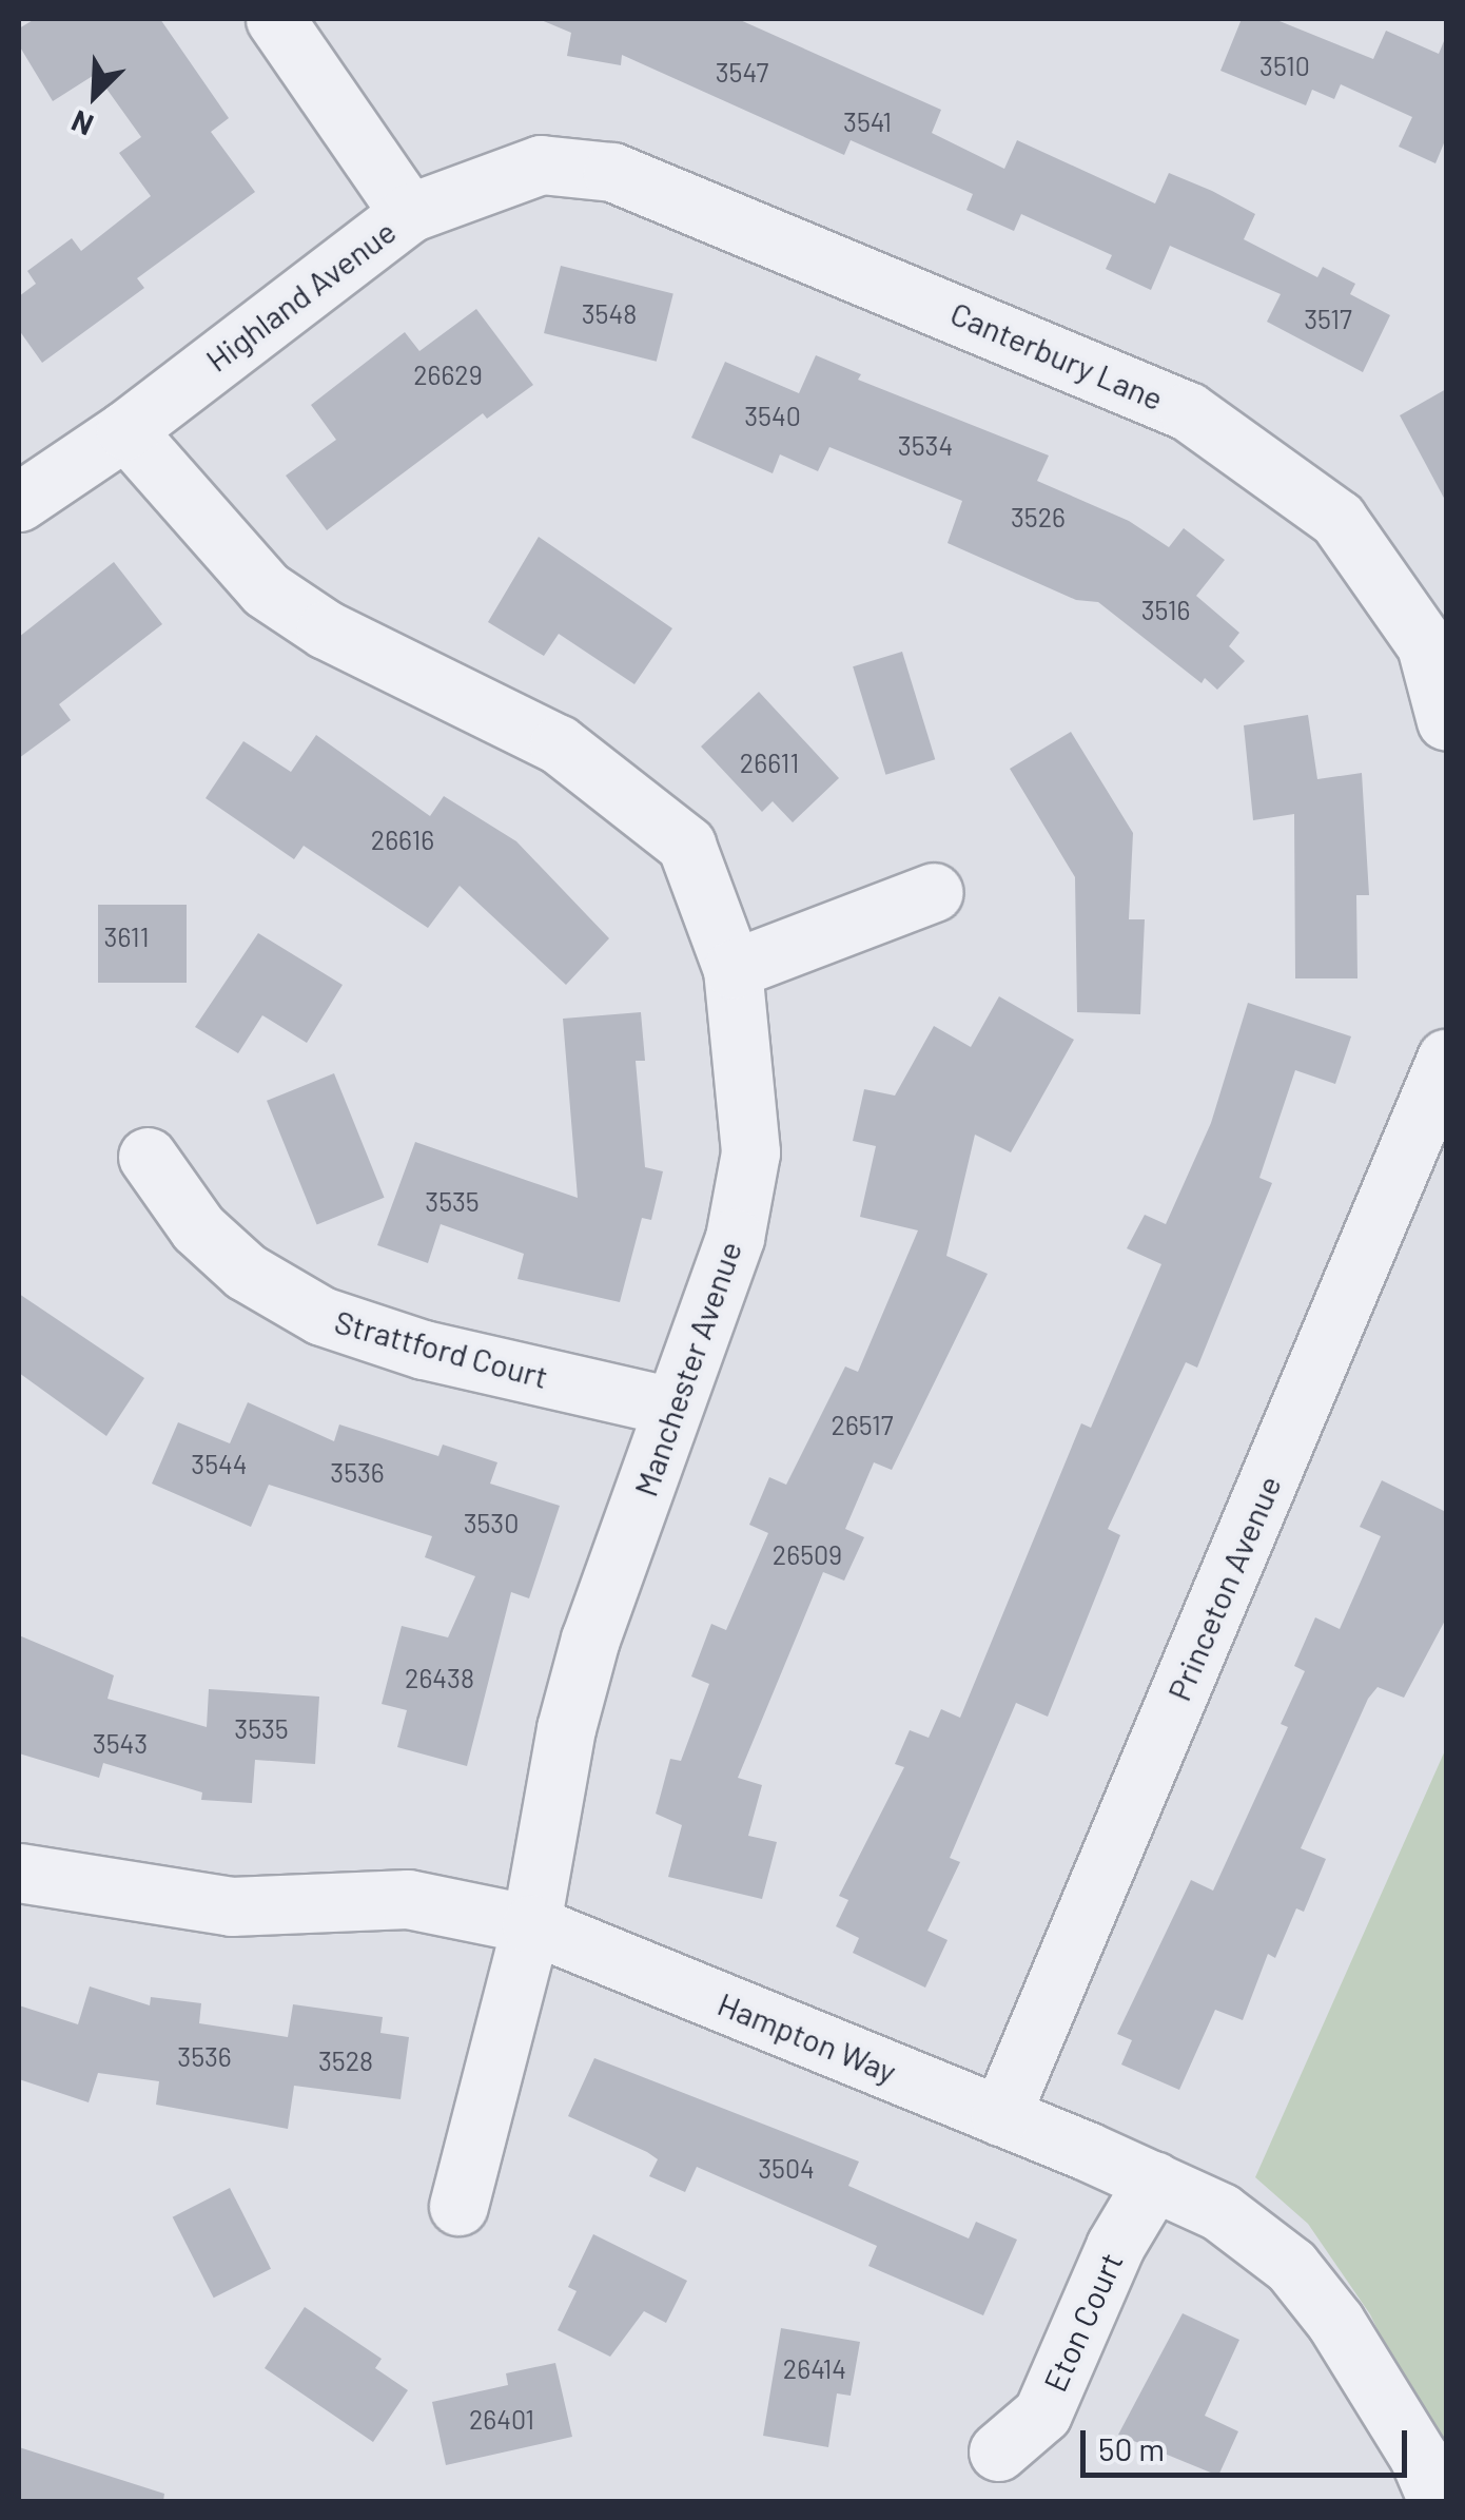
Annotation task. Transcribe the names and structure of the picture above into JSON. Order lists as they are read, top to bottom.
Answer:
{
  "streets": {
    "street": [
      "Highland Avenue",
      "Canterbury Lane",
      "Strattford Court",
      "Manchester Avenue",
      "Princeton Avenue",
      "Hampton Way",
      "Eton Court"
    ]
  },
  "crossings": [
    ["Highland Avenue", "Canterbury Lane"],
    ["Highland Avenue", "Manchester Avenue"],
    ["Strattford Court", "Manchester Avenue"],
    ["Manchester Avenue", "Hampton Way"],
    ["Princeton Avenue", "Hampton Way"],
    ["Hampton Way", "Eton Court"]
  ],
  "house_numbers": [
    "3510",
    "3547",
    "3541",
    "3548",
    "3517",
    "26629",
    "3540",
    "3534",
    "3526",
    "3516",
    "26611",
    "26616",
    "3611",
    "3535",
    "26517",
    "3544",
    "3536",
    "3530",
    "26509",
    "26438",
    "3535",
    "3543",
    "3536",
    "3528",
    "3504",
    "26414",
    "26401"
  ],
  "scale_bar": "50 m",
  "north": "bottom left"
}
